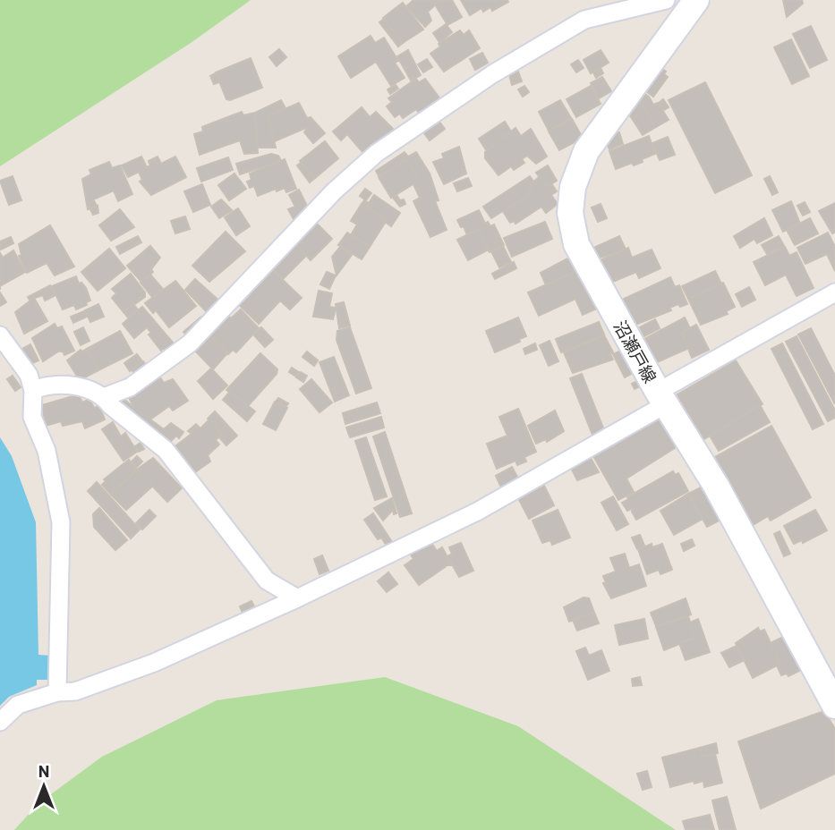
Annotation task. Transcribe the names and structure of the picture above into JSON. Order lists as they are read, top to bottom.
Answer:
{
  "streets": {
    "main road": ["沼瀬戸線"]
  },
  "north": "top"
}
